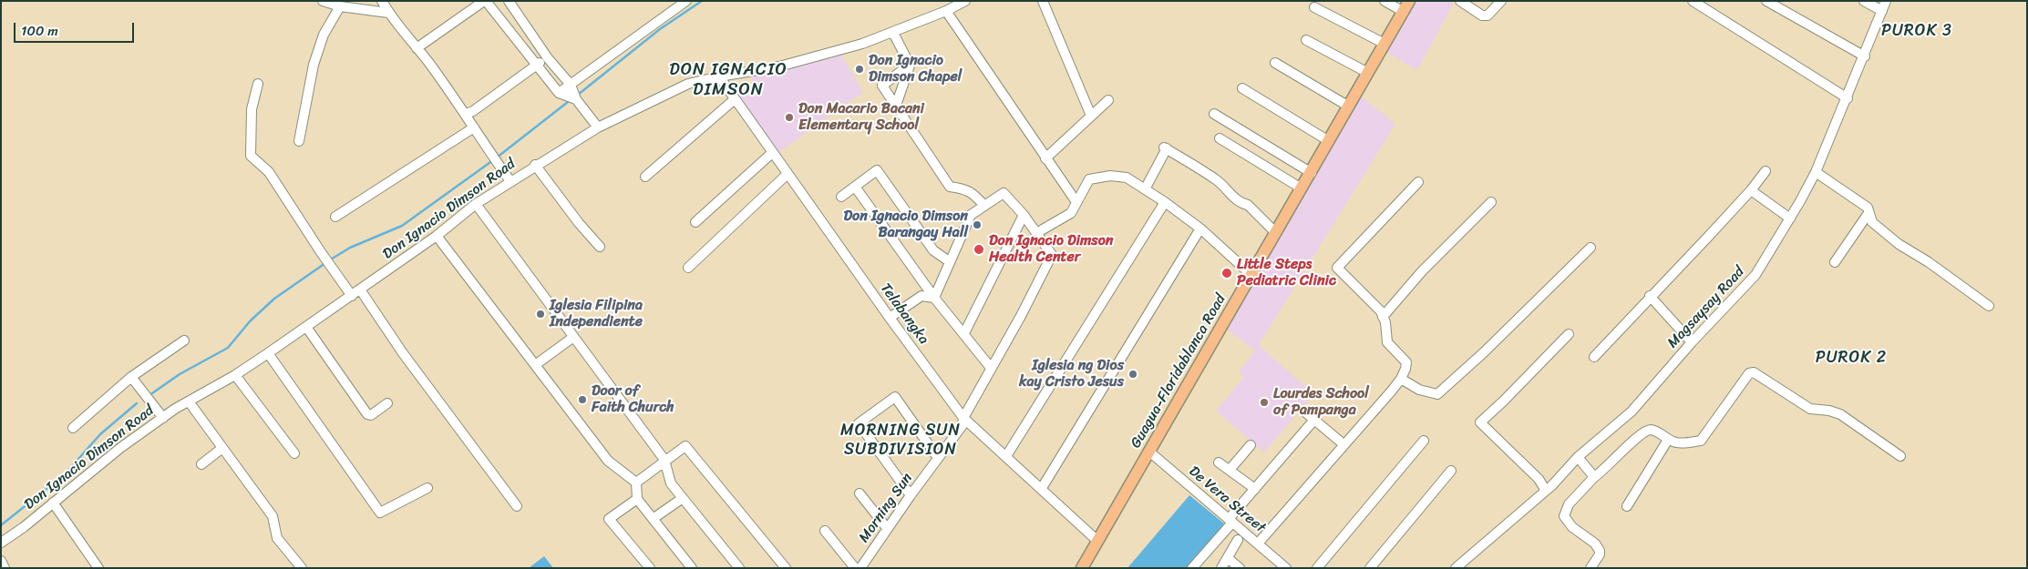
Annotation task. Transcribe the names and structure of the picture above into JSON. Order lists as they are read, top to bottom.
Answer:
{
  "streets": {
    "main road": ["Guagua-Floridablanca Road"],
    "street": [
      "Don Ignacio Dimson Road",
      "Magsaysay Road",
      "Telabangka",
      "De Vera Street",
      "Morning Sun"
    ]
  },
  "crossings": [
    ["Don Ignacio Dimson Road", "Telabangka"],
    ["Telabangka", "Guagua-Floridablanca Road"],
    ["Telabangka", "Morning Sun"],
    ["Guagua-Floridablanca Road", "De Vera Street"]
  ],
  "districts": [
    "PUROK 3",
    "DON IGNACIO DIMSON",
    "PUROK 2",
    "MORNING SUN SUBDIVISION"
  ],
  "places": [
    "Don Ignacio Dimson Chapel",
    "Don Macario Bacani Elementary School",
    "Don Ignacio Dimson Barangay Hall",
    "Don Ignacio Dimson Health Center",
    "Little Steps Pediatric Clinic",
    "Iglesia Filipina Independiente",
    "Iglesia ng Dios kay Cristo Jesus",
    "Door of Faith Church",
    "Lourdes School of Pampanga"
  ],
  "scale_bar": "100 m"
}
